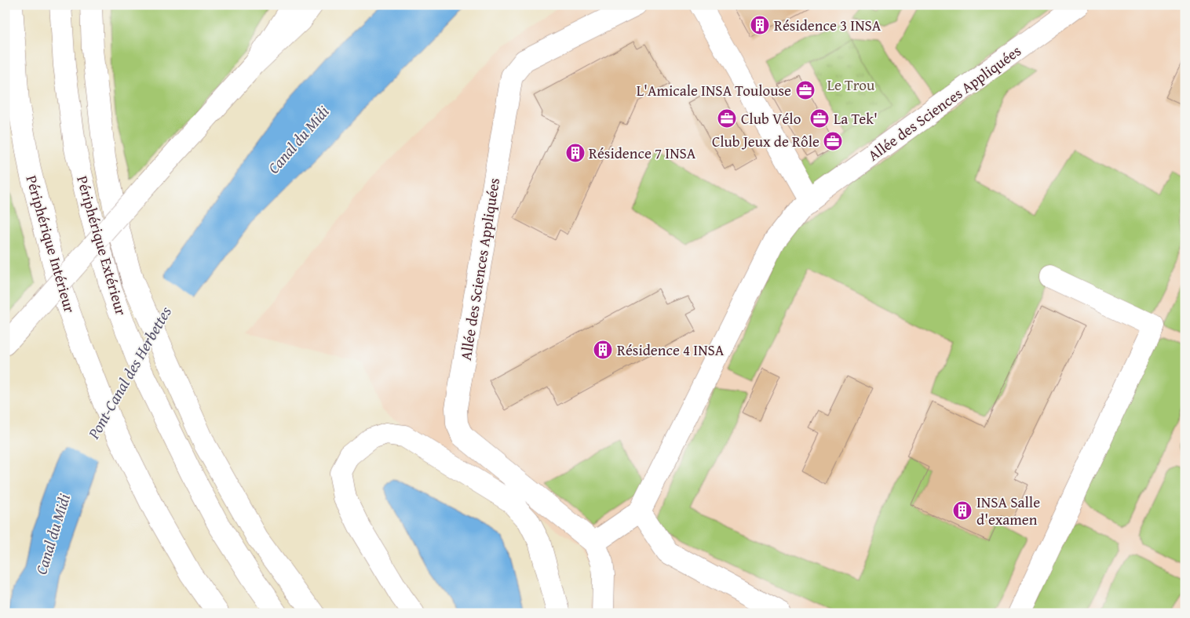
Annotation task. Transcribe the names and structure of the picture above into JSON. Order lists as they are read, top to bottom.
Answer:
{
  "streets": {
    "main road": ["Allée des Sciences Appliquées", "Périphérique Intérieur", "Périphérique Extérieur"]
  },
  "water": ["Canal du Midi", "Pont-Canal des Herbettes"],
  "parks": ["Le Trou"],
  "places": {
    "building": [
      "Résidence 3 INSA",
      "Résidence 7 INSA",
      "Résidence 4 INSA",
      "INSA Salle d'examen"
    ],
    "office": [
      "L'Amicale INSA Toulouse",
      "Club Vélo",
      "La Tek'",
      "Club Jeux de Rôle"
    ]
  }
}
